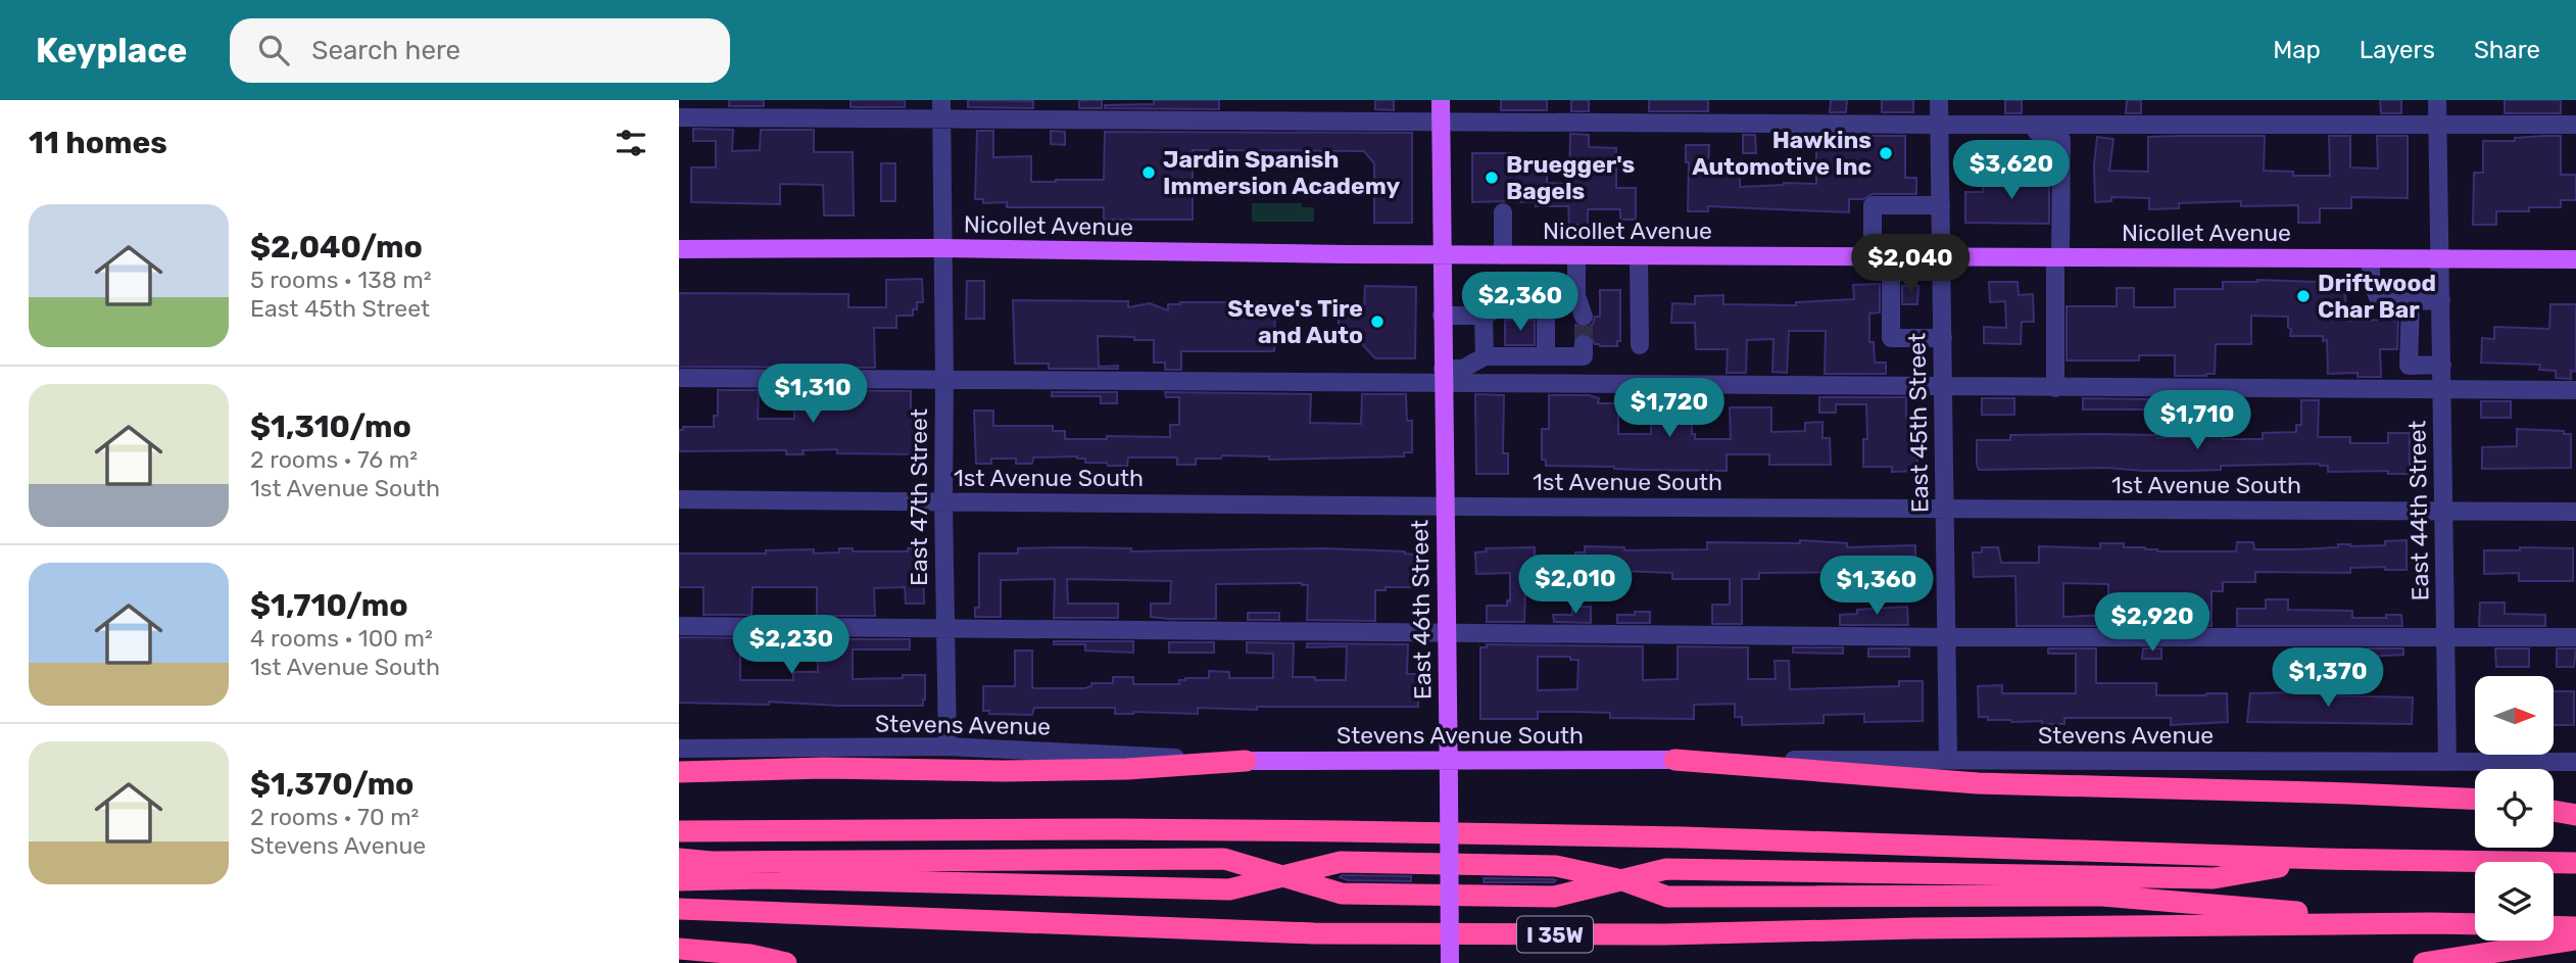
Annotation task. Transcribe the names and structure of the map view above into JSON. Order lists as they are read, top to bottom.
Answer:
{
  "streets": {
    "highway": ["I 35W"],
    "main road": ["Nicollet Avenue", "East 46th Street", "Stevens Avenue South"],
    "street": [
      "East 45th Street",
      "1st Avenue South",
      "East 47th Street",
      "East 44th Street",
      "Stevens Avenue"
    ]
  },
  "crossings": [
    ["Nicollet Avenue", "East 45th Street"],
    ["Nicollet Avenue", "East 47th Street"],
    ["Nicollet Avenue", "East 44th Street"],
    ["Nicollet Avenue", "East 46th Street"],
    ["East 45th Street", "1st Avenue South"],
    ["East 45th Street", "Stevens Avenue"],
    ["1st Avenue South", "East 47th Street"],
    ["1st Avenue South", "East 44th Street"],
    ["1st Avenue South", "East 46th Street"],
    ["East 47th Street", "Stevens Avenue"],
    ["East 44th Street", "Stevens Avenue"],
    ["East 46th Street", "Stevens Avenue South"],
    ["Stevens Avenue", "Stevens Avenue South"]
  ],
  "places": [
    "Hawkins Automotive Inc",
    "Jardin Spanish Immersion Academy",
    "Bruegger's Bagels",
    "Driftwood Char Bar",
    "Steve's Tire and Auto"
  ],
  "north": "right",
  "page": {
    "header": "Keyplace",
    "search": "Search here",
    "nav": ["Map", "Layers", "Share"],
    "heading": "11 homes",
    "price": [
      "$3,620",
      "$2,040",
      "$2,360",
      "$1,310",
      "$1,720",
      "$1,710",
      "$2,010",
      "$1,360",
      "$2,920",
      "$2,230",
      "$1,370"
    ],
    "list": [
      {
        "name": "$2,040/mo",
        "note": "5 rooms · 138 m² · East 45th Street"
      },
      {
        "name": "$1,310/mo",
        "note": "2 rooms · 76 m² · 1st Avenue South"
      },
      {
        "name": "$1,710/mo",
        "note": "4 rooms · 100 m² · 1st Avenue South"
      },
      {
        "name": "$1,370/mo",
        "note": "2 rooms · 70 m² · Stevens Avenue"
      }
    ]
  }
}
